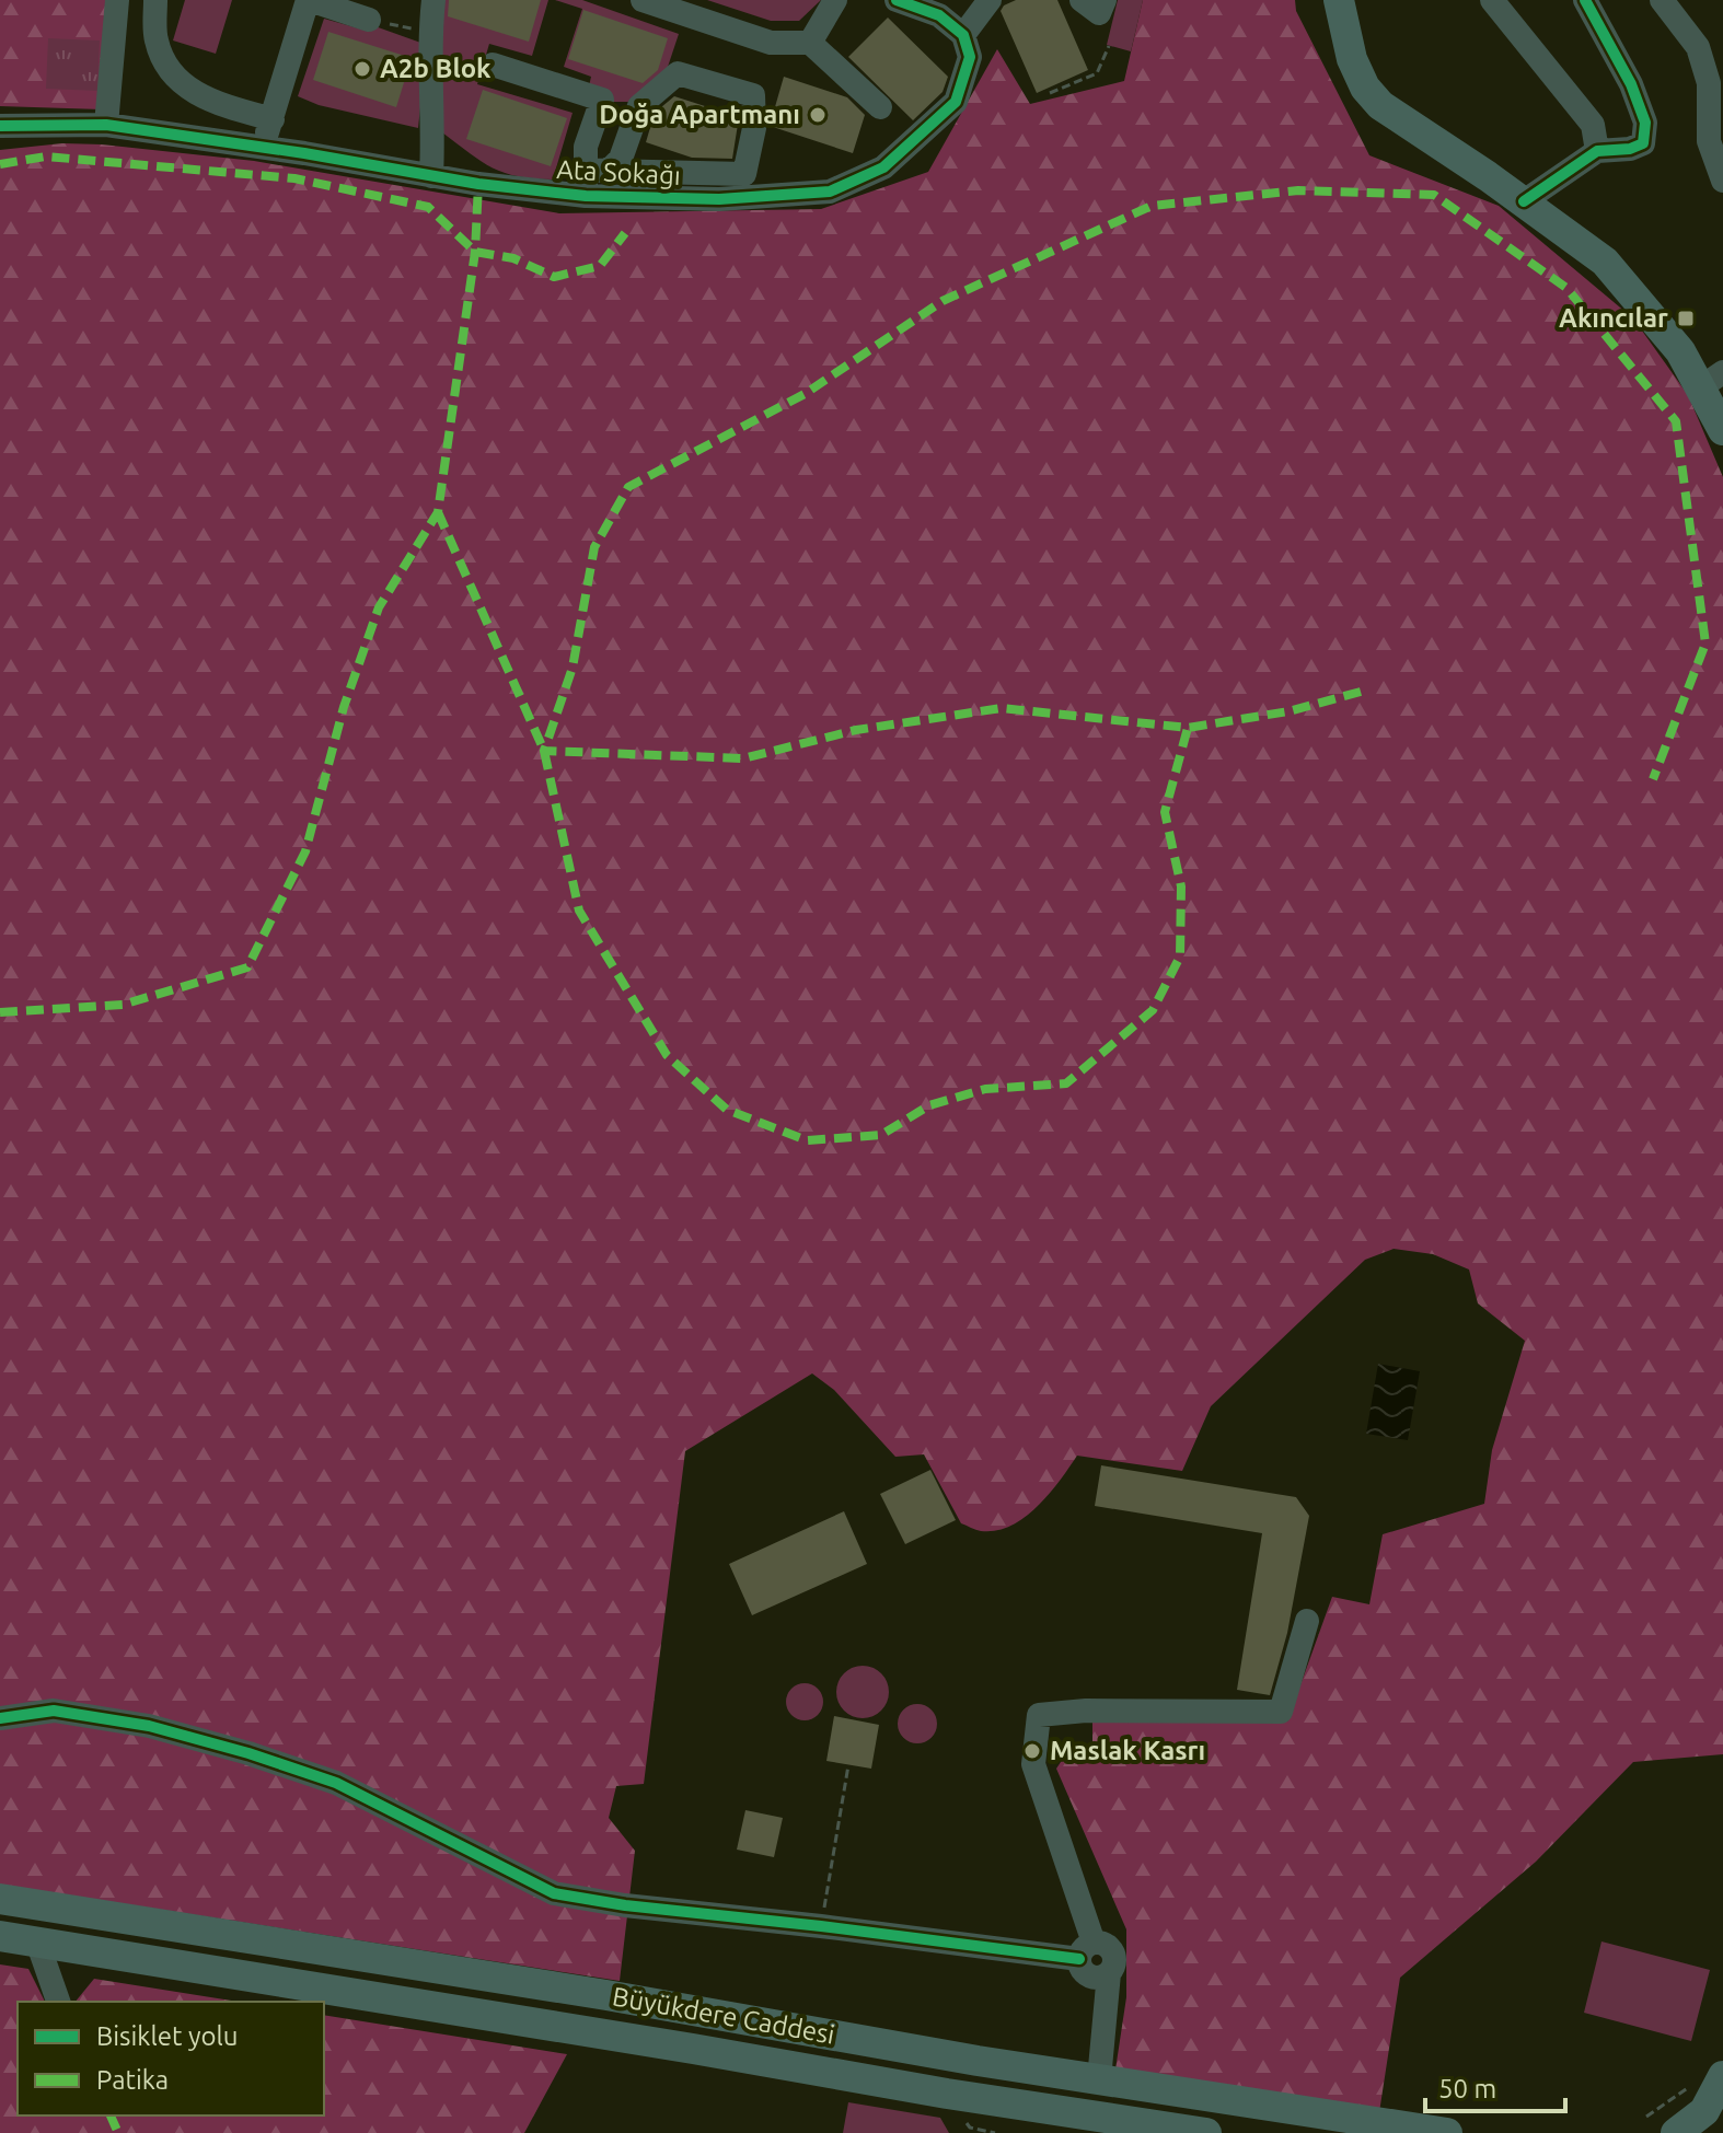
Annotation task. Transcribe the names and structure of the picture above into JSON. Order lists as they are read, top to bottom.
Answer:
{
  "streets": {
    "main road": ["Büyükdere Caddesi"],
    "street": ["Ata Sokağı"]
  },
  "places": {
    "other": ["A2b Blok", "Doğa Apartmanı", "Maslak Kasrı"],
    "transit": ["Akıncılar"]
  },
  "legend": ["Bisiklet yolu", "Patika"],
  "scale_bar": "50 m"
}
